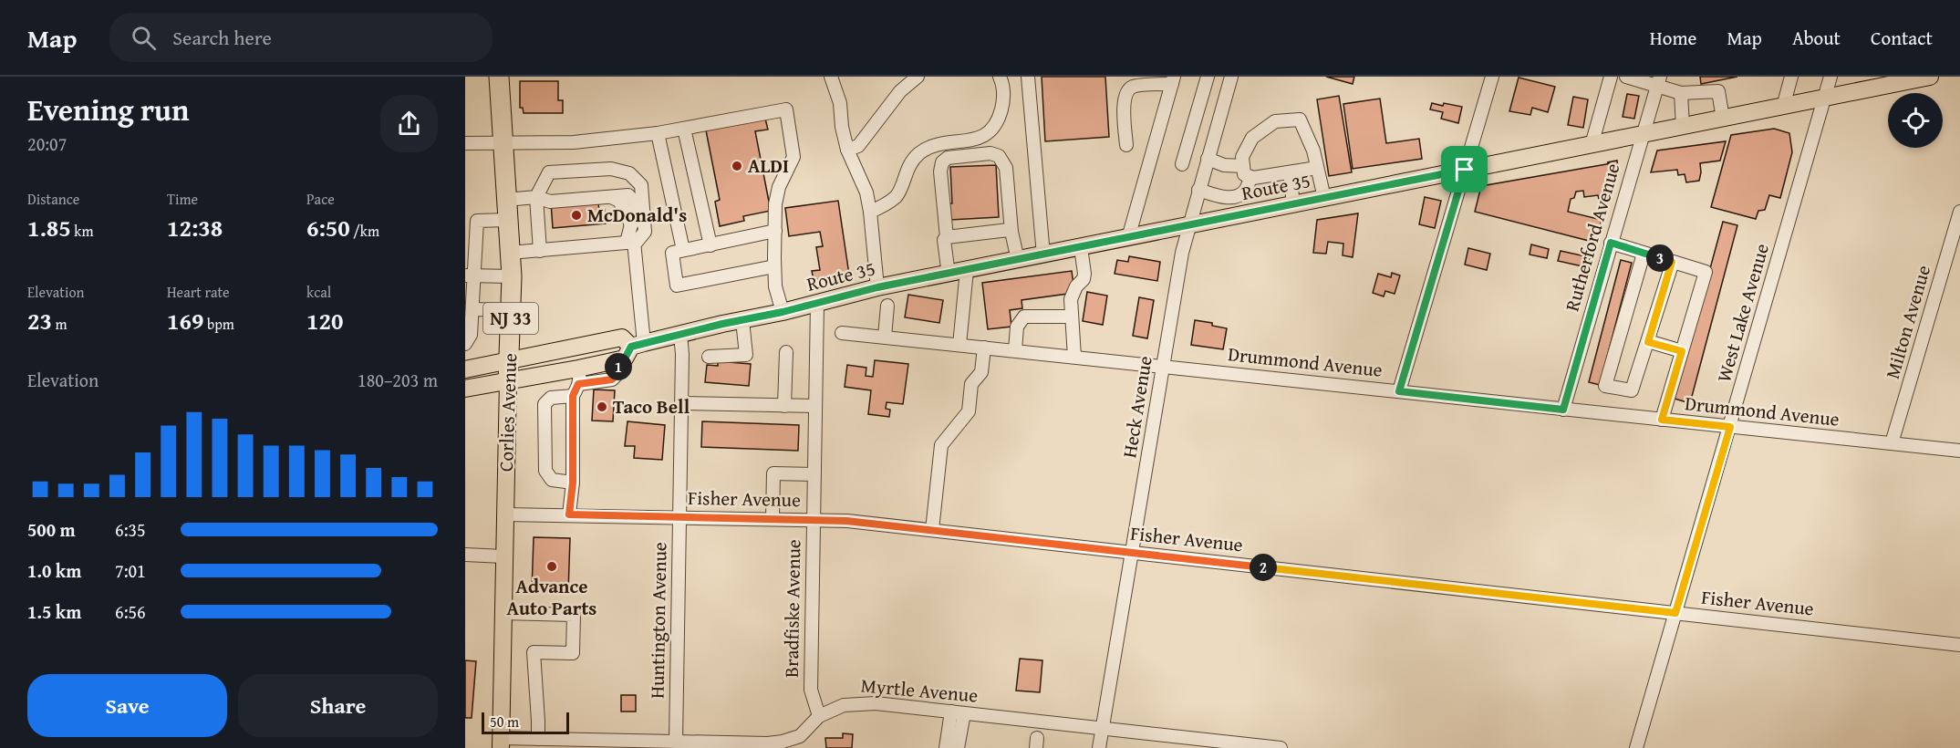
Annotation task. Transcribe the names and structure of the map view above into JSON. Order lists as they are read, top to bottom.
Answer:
{
  "streets": {
    "highway": ["NJ 33", "Corlies Avenue"],
    "main road": ["Route 35"],
    "street": [
      "Rutherford Avenue",
      "West Lake Avenue",
      "Milton Avenue",
      "Drummond Avenue",
      "Heck Avenue",
      "Fisher Avenue",
      "Bradfiske Avenue",
      "Huntington Avenue",
      "Myrtle Avenue"
    ]
  },
  "crossings": [
    ["Route 35", "Rutherford Avenue"],
    ["Route 35", "West Lake Avenue"],
    ["Route 35", "Heck Avenue"],
    ["Route 35", "Corlies Avenue"],
    ["Route 35", "Bradfiske Avenue"],
    ["Route 35", "Huntington Avenue"],
    ["Rutherford Avenue", "Drummond Avenue"],
    ["West Lake Avenue", "Drummond Avenue"],
    ["West Lake Avenue", "Fisher Avenue"],
    ["Milton Avenue", "Drummond Avenue"],
    ["Drummond Avenue", "Heck Avenue"],
    ["Heck Avenue", "Fisher Avenue"],
    ["Heck Avenue", "Myrtle Avenue"],
    ["Corlies Avenue", "Fisher Avenue"],
    ["Corlies Avenue", "Myrtle Avenue"],
    ["Fisher Avenue", "Bradfiske Avenue"],
    ["Fisher Avenue", "Huntington Avenue"],
    ["Bradfiske Avenue", "Myrtle Avenue"],
    ["Huntington Avenue", "Myrtle Avenue"]
  ],
  "places": [
    "ALDI",
    "McDonald's",
    "Taco Bell",
    "Advance Auto Parts"
  ],
  "scale_bar": "50 m",
  "page": {
    "header": "Map",
    "search": "Search here",
    "nav": [
      "Home",
      "Map",
      "About",
      "Contact"
    ],
    "heading": ["Evening run", "20:07"],
    "stats": [
      ["Distance", "1.85 km"],
      ["Time", "12:38"],
      ["Pace", "6:50 /km"],
      ["Elevation", "23 m"],
      ["Heart rate", "169 bpm"],
      ["kcal", "120"]
    ],
    "pins": ["3", "1", "2"],
    "chart": ["Elevation", "180–203 m"],
    "list": [
      {
        "name": "500 m",
        "note": "6:35"
      },
      {
        "name": "1.0 km",
        "note": "7:01"
      },
      {
        "name": "1.5 km",
        "note": "6:56"
      }
    ],
    "buttons": ["Save", "Share"],
    "scale": "50 m"
  }
}
